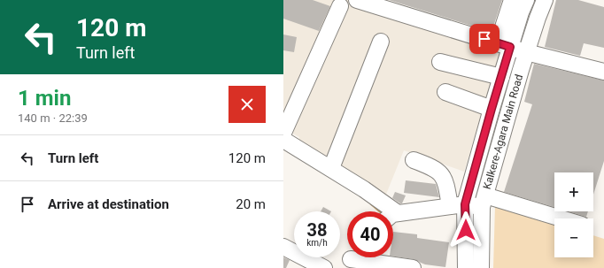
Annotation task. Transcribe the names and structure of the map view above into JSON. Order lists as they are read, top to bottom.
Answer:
{
  "streets": {
    "street": ["Kalkere-Agara Main Road"]
  },
  "page": {
    "turn": ["120 m", "Turn left"],
    "heading": ["1 min", "140 m · 22:39"],
    "list": [
      {
        "name": "Turn left",
        "value": "120 m"
      },
      {
        "name": "Arrive at destination",
        "value": "20 m"
      }
    ],
    "map_buttons": ["+", "−"],
    "speed": "38 km/h",
    "limit": "40"
  }
}
